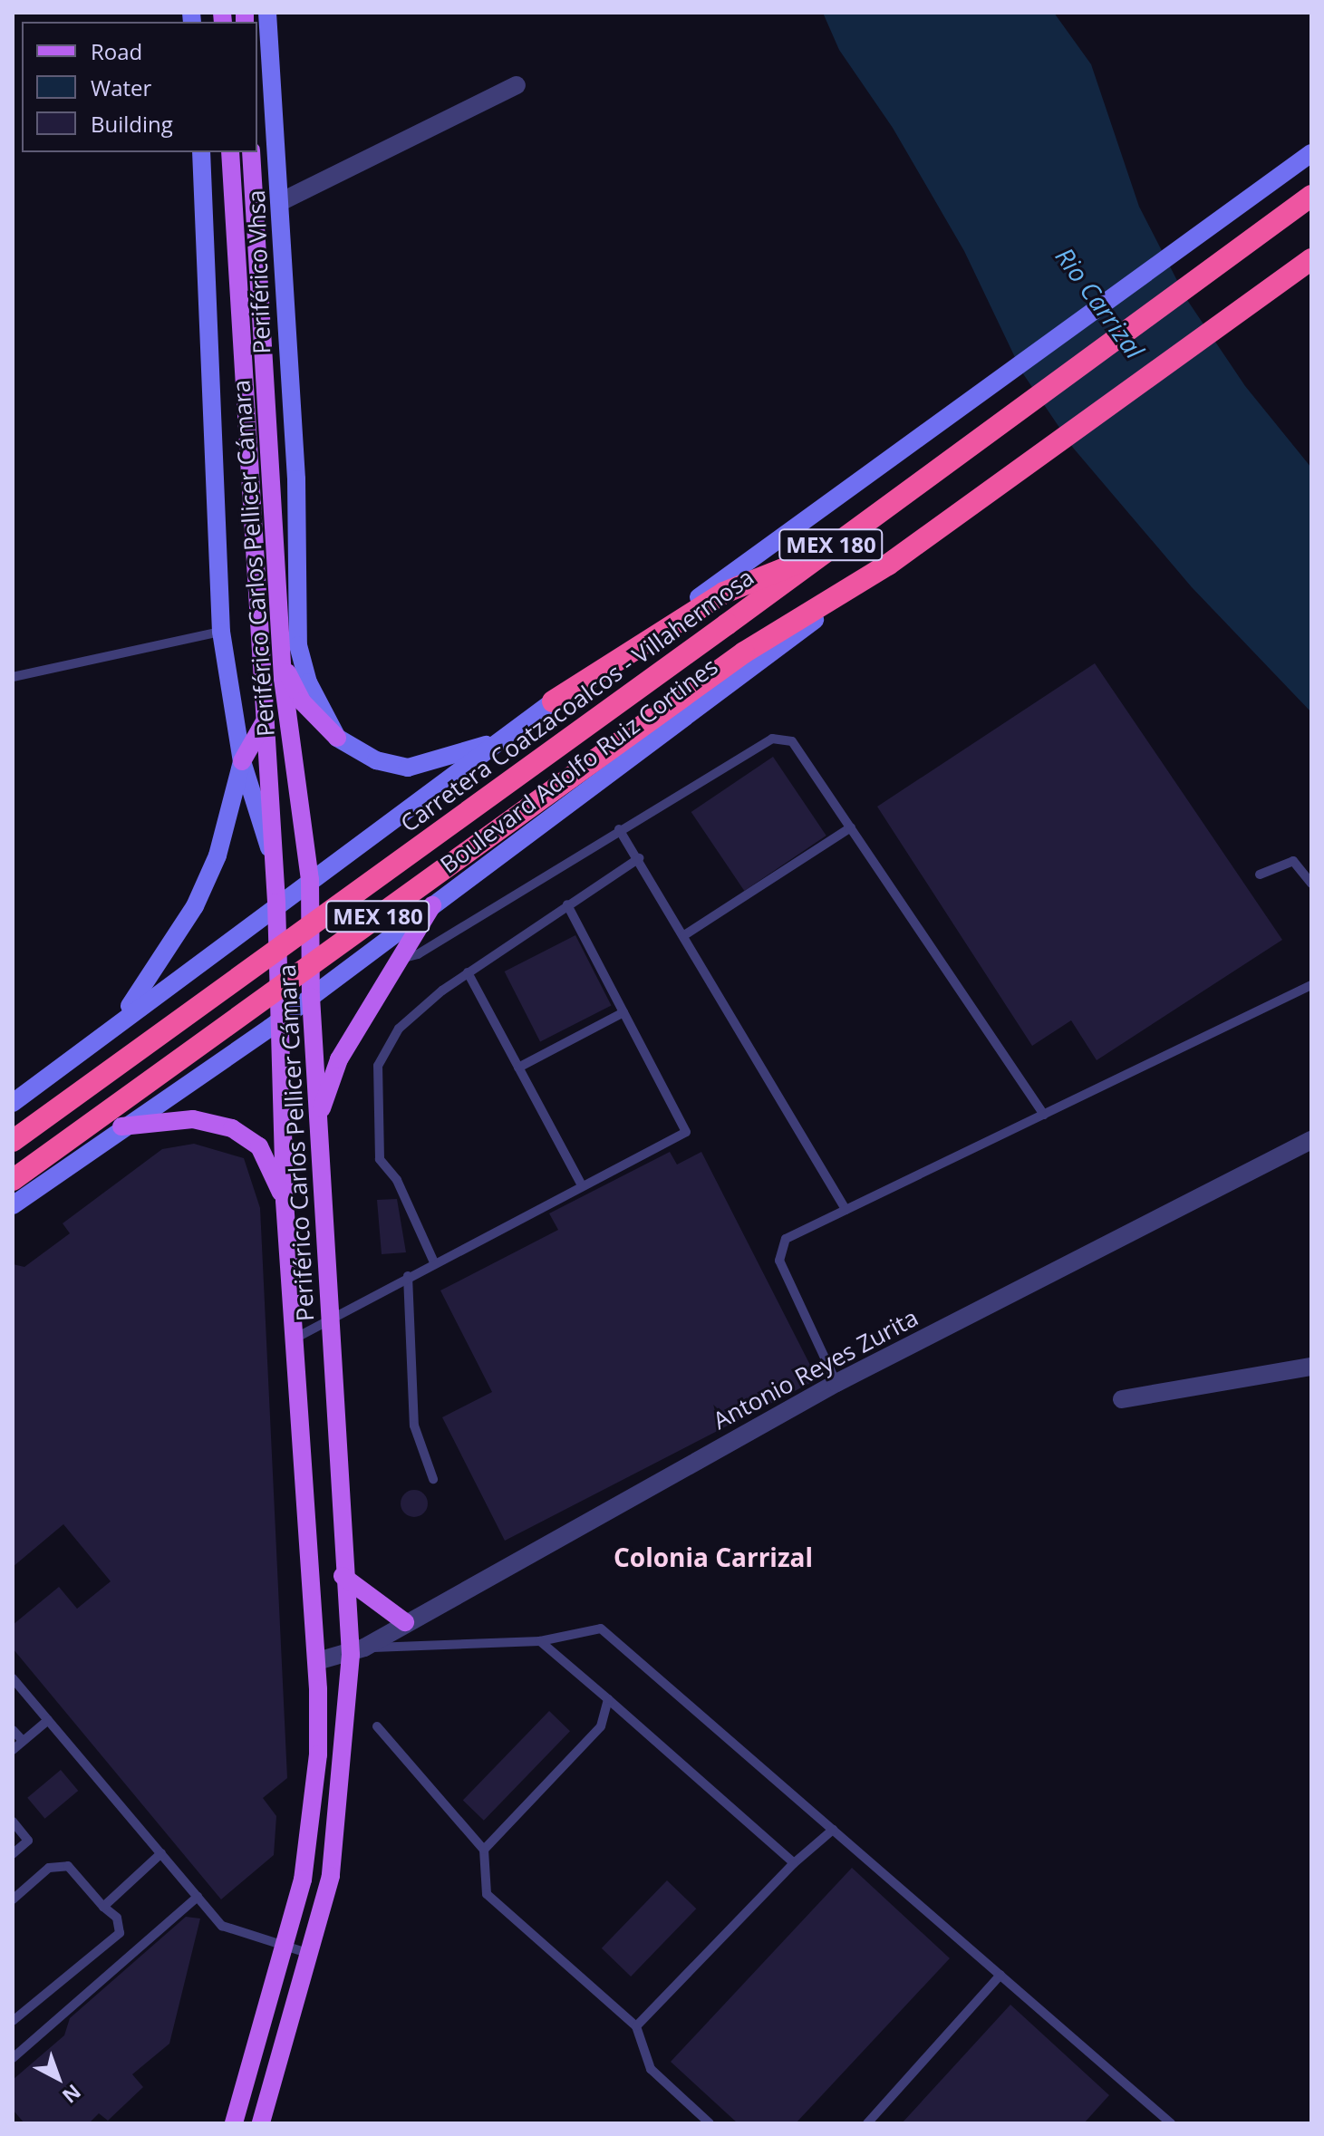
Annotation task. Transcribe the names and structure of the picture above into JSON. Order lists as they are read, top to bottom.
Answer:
{
  "streets": {
    "highway": ["MEX 180", "Carretera Coatzacoalcos - Villahermosa"],
    "main road": ["Periférico Carlos Pellicer Cámara"],
    "street": ["Periférico Vhsa", "Boulevard Adolfo Ruiz Cortines", "Antonio Reyes Zurita"]
  },
  "crossings": [
    ["MEX 180", "Boulevard Adolfo Ruiz Cortines"],
    ["Periférico Carlos Pellicer Cámara", "Boulevard Adolfo Ruiz Cortines"],
    ["Periférico Carlos Pellicer Cámara", "Antonio Reyes Zurita"]
  ],
  "districts": ["Colonia Carrizal"],
  "water": ["Rio Carrizal"],
  "legend": ["Road", "Water", "Building"],
  "north": "bottom right"
}
